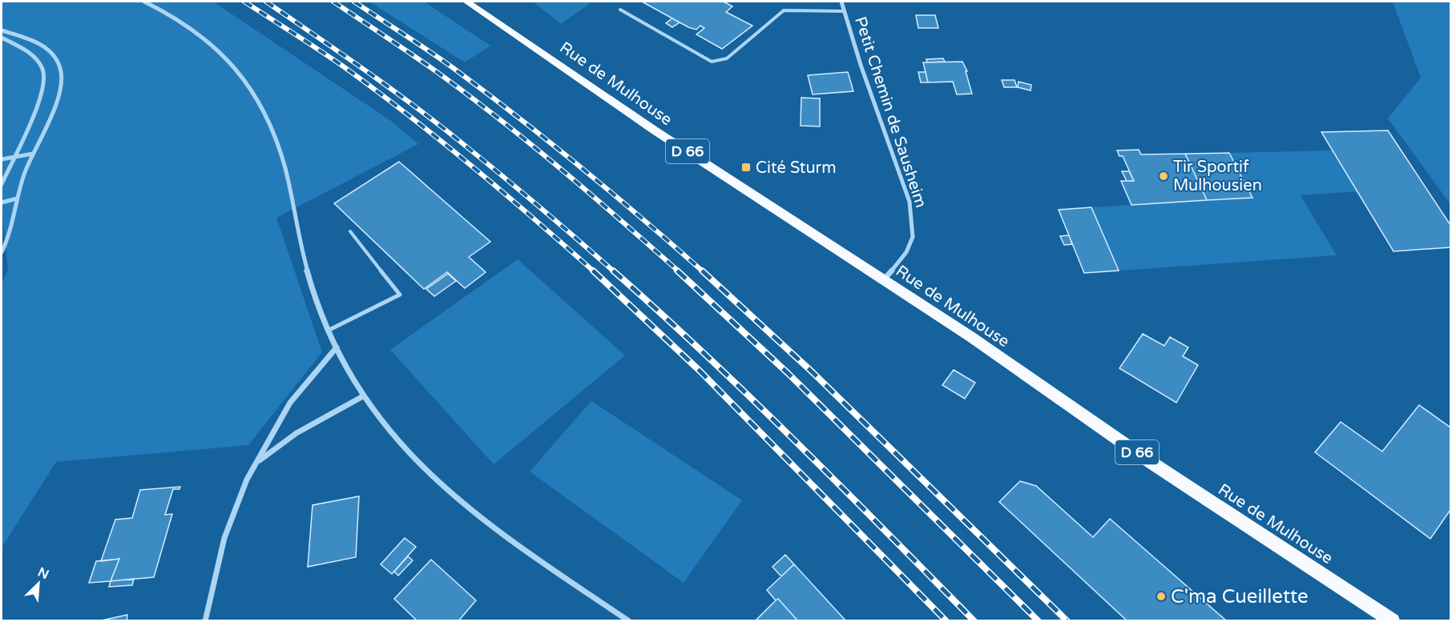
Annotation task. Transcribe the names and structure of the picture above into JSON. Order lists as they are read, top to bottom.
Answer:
{
  "streets": {
    "main road": ["Rue de Mulhouse", "D 66"],
    "street": ["Petit Chemin de Sausheim"]
  },
  "crossings": [
    ["Rue de Mulhouse", "Petit Chemin de Sausheim"]
  ],
  "places": {
    "transit": ["Cité Sturm"],
    "other": ["Tir Sportif Mulhousien", "C'ma Cueillette"]
  },
  "north": "top right"
}
